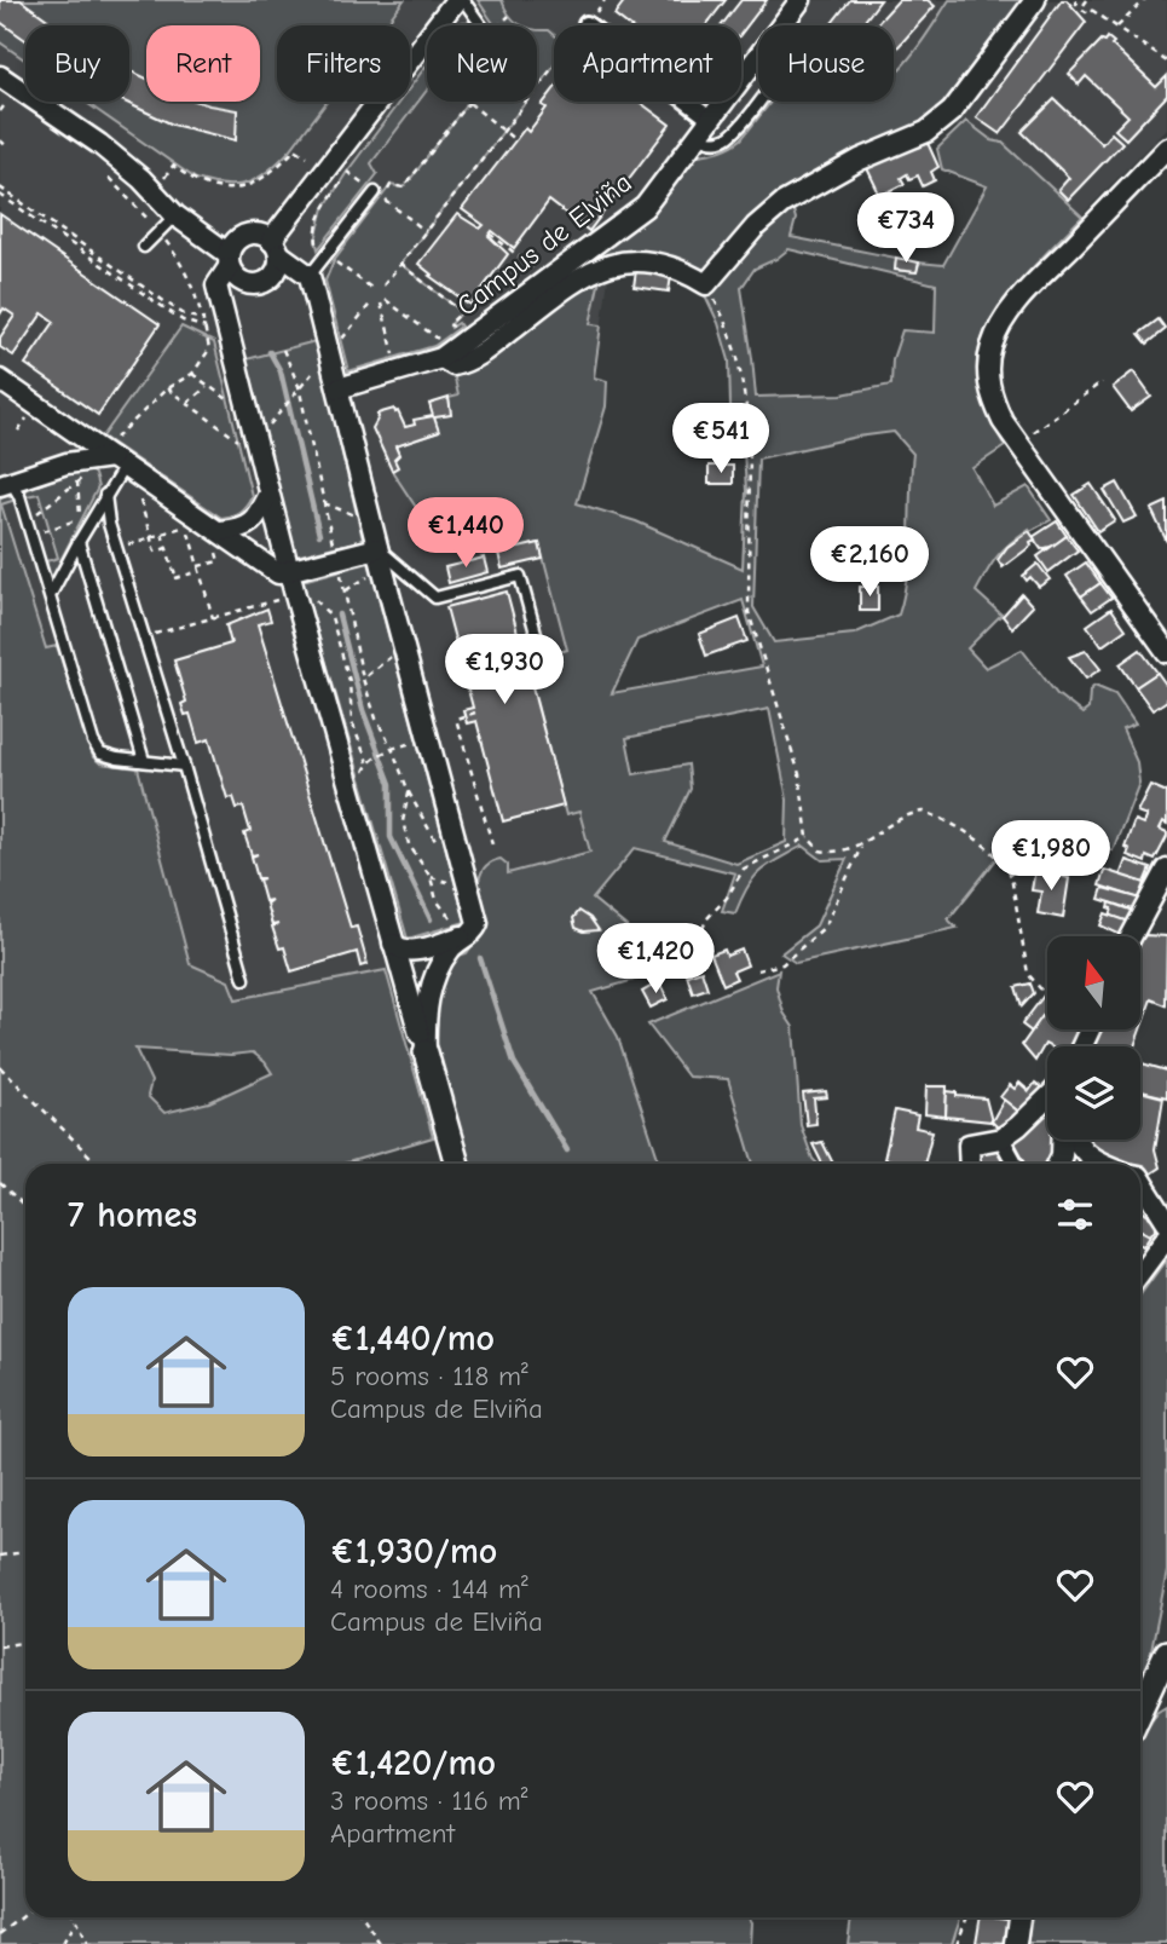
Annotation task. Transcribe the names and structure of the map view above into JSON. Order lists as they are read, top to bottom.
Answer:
{
  "streets": {
    "street": ["Campus de Elviña"]
  },
  "north": "top",
  "page": {
    "chip": [
      "Buy",
      "Rent",
      "Filters",
      "New",
      "Apartment",
      "House"
    ],
    "price": [
      "€734",
      "€541",
      "€1,440",
      "€2,160",
      "€1,930",
      "€1,980",
      "€1,420"
    ],
    "heading": "7 homes",
    "list": [
      {
        "name": "€1,440/mo",
        "note": "5 rooms · 118 m² · Campus de Elviña"
      },
      {
        "name": "€1,930/mo",
        "note": "4 rooms · 144 m² · Campus de Elviña"
      },
      {
        "name": "€1,420/mo",
        "note": "3 rooms · 116 m² · Apartment"
      }
    ]
  }
}
